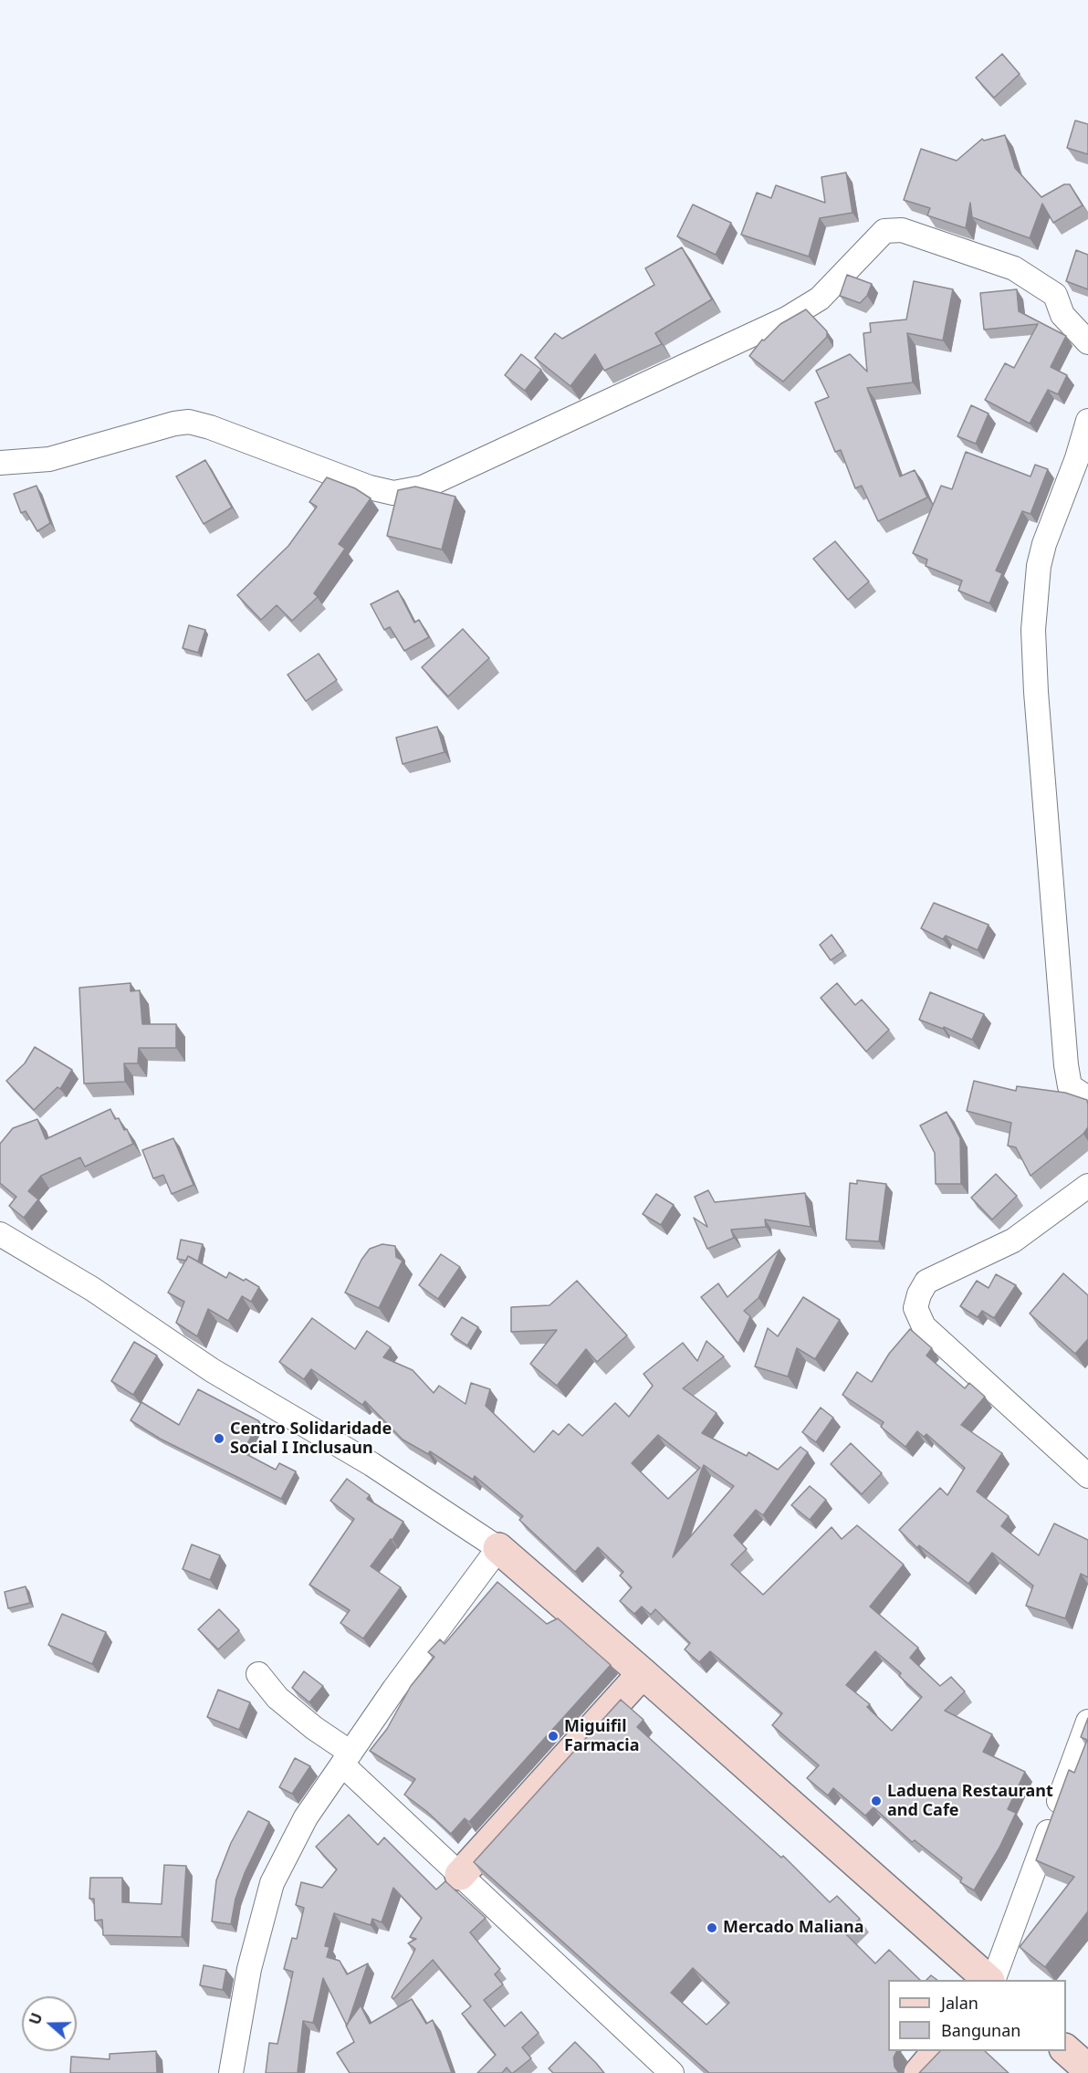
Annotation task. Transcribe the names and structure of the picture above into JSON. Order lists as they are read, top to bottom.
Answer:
{
  "places": [
    "Centro Solidaridade Social I Inclusaun",
    "Miguifil Farmacia",
    "Laduena Restaurant and Cafe",
    "Mercado Maliana"
  ],
  "legend": ["Jalan", "Bangunan"],
  "north": "left"
}
